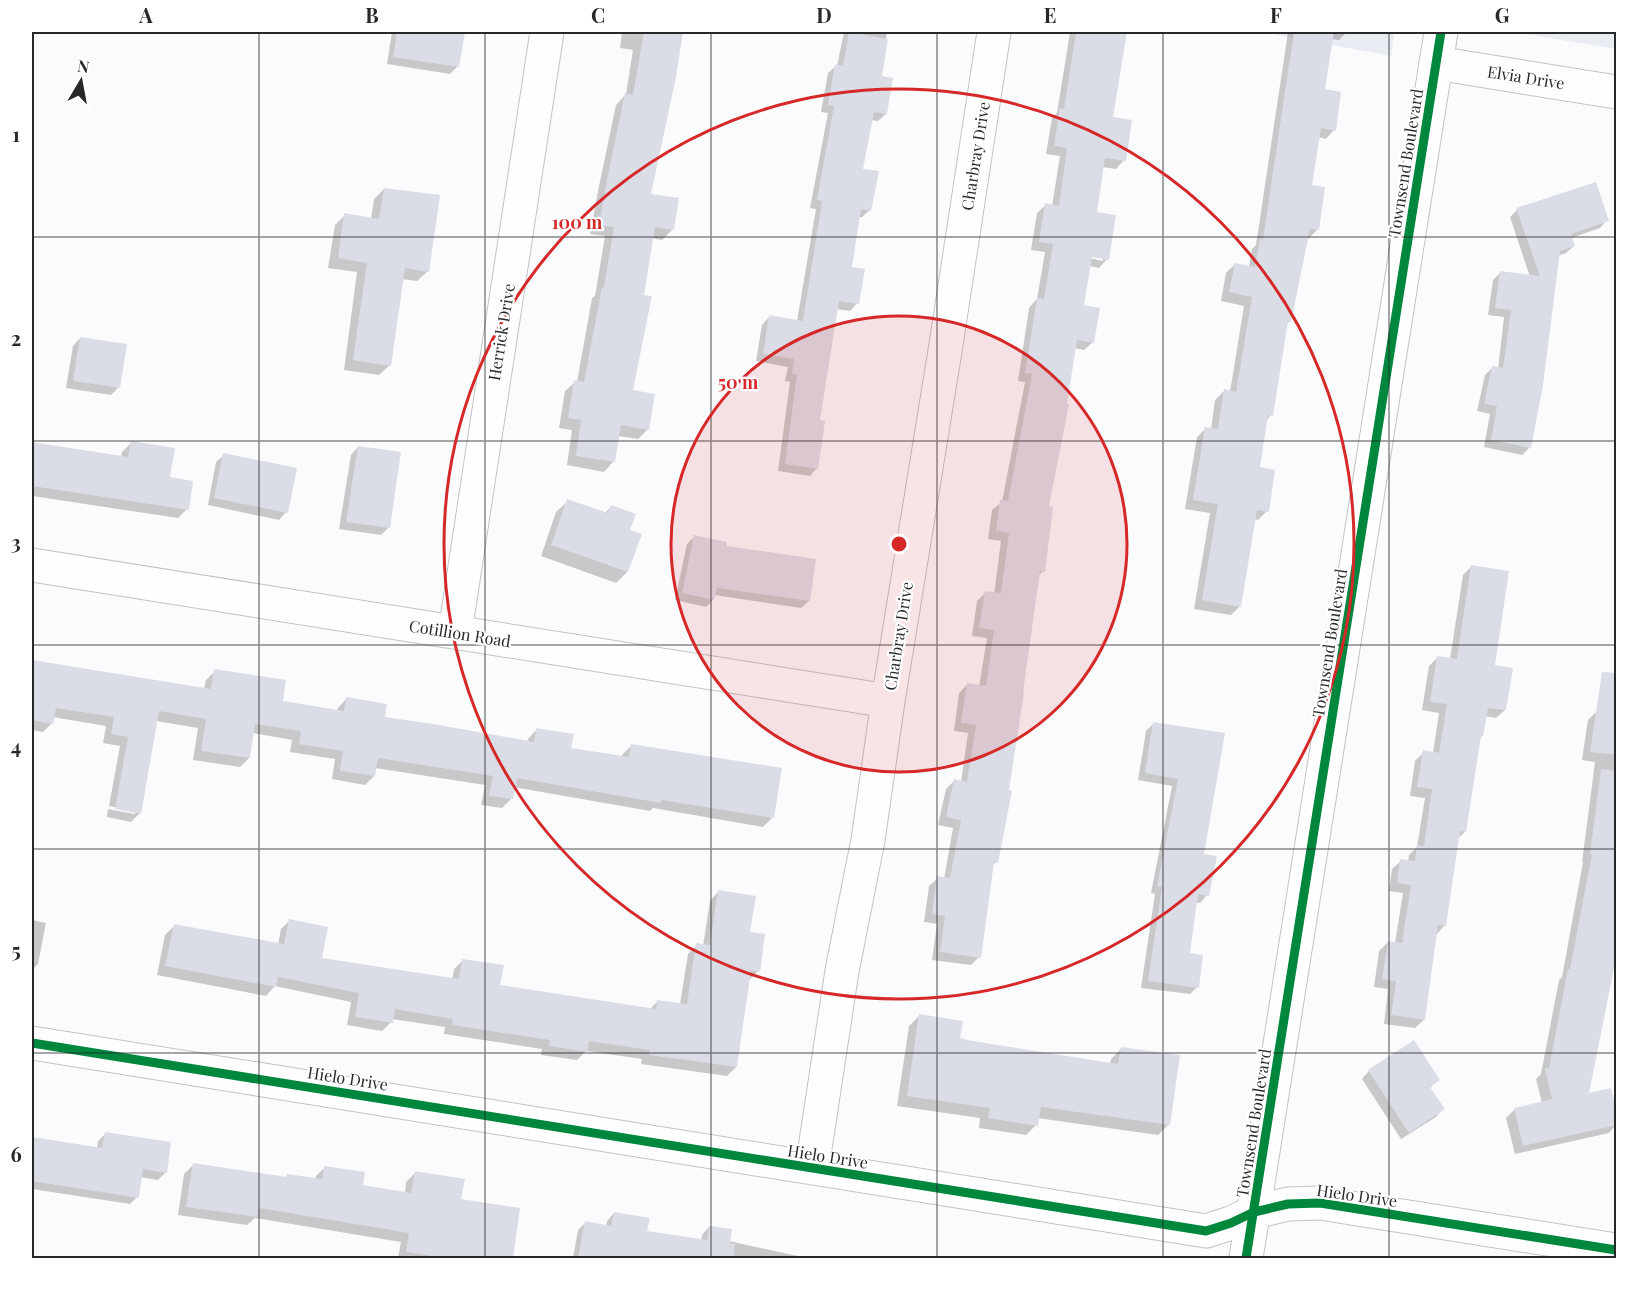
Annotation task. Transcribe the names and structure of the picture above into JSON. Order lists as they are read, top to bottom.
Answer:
{
  "streets": {
    "street": [
      "Elvia Drive",
      "Charbray Drive",
      "Townsend Boulevard",
      "Herrick Drive",
      "Cotillion Road",
      "Hielo Drive"
    ]
  },
  "crossings": [
    ["Elvia Drive", "Townsend Boulevard"],
    ["Charbray Drive", "Cotillion Road"],
    ["Charbray Drive", "Hielo Drive"],
    ["Townsend Boulevard", "Hielo Drive"],
    ["Herrick Drive", "Cotillion Road"]
  ],
  "north": "top",
  "grid": {
    "columns": [
      "A",
      "B",
      "C",
      "D",
      "E",
      "F",
      "G"
    ],
    "rows": [
      "1",
      "2",
      "3",
      "4",
      "5",
      "6"
    ]
  },
  "rings": ["100 m", "50 m"]
}
